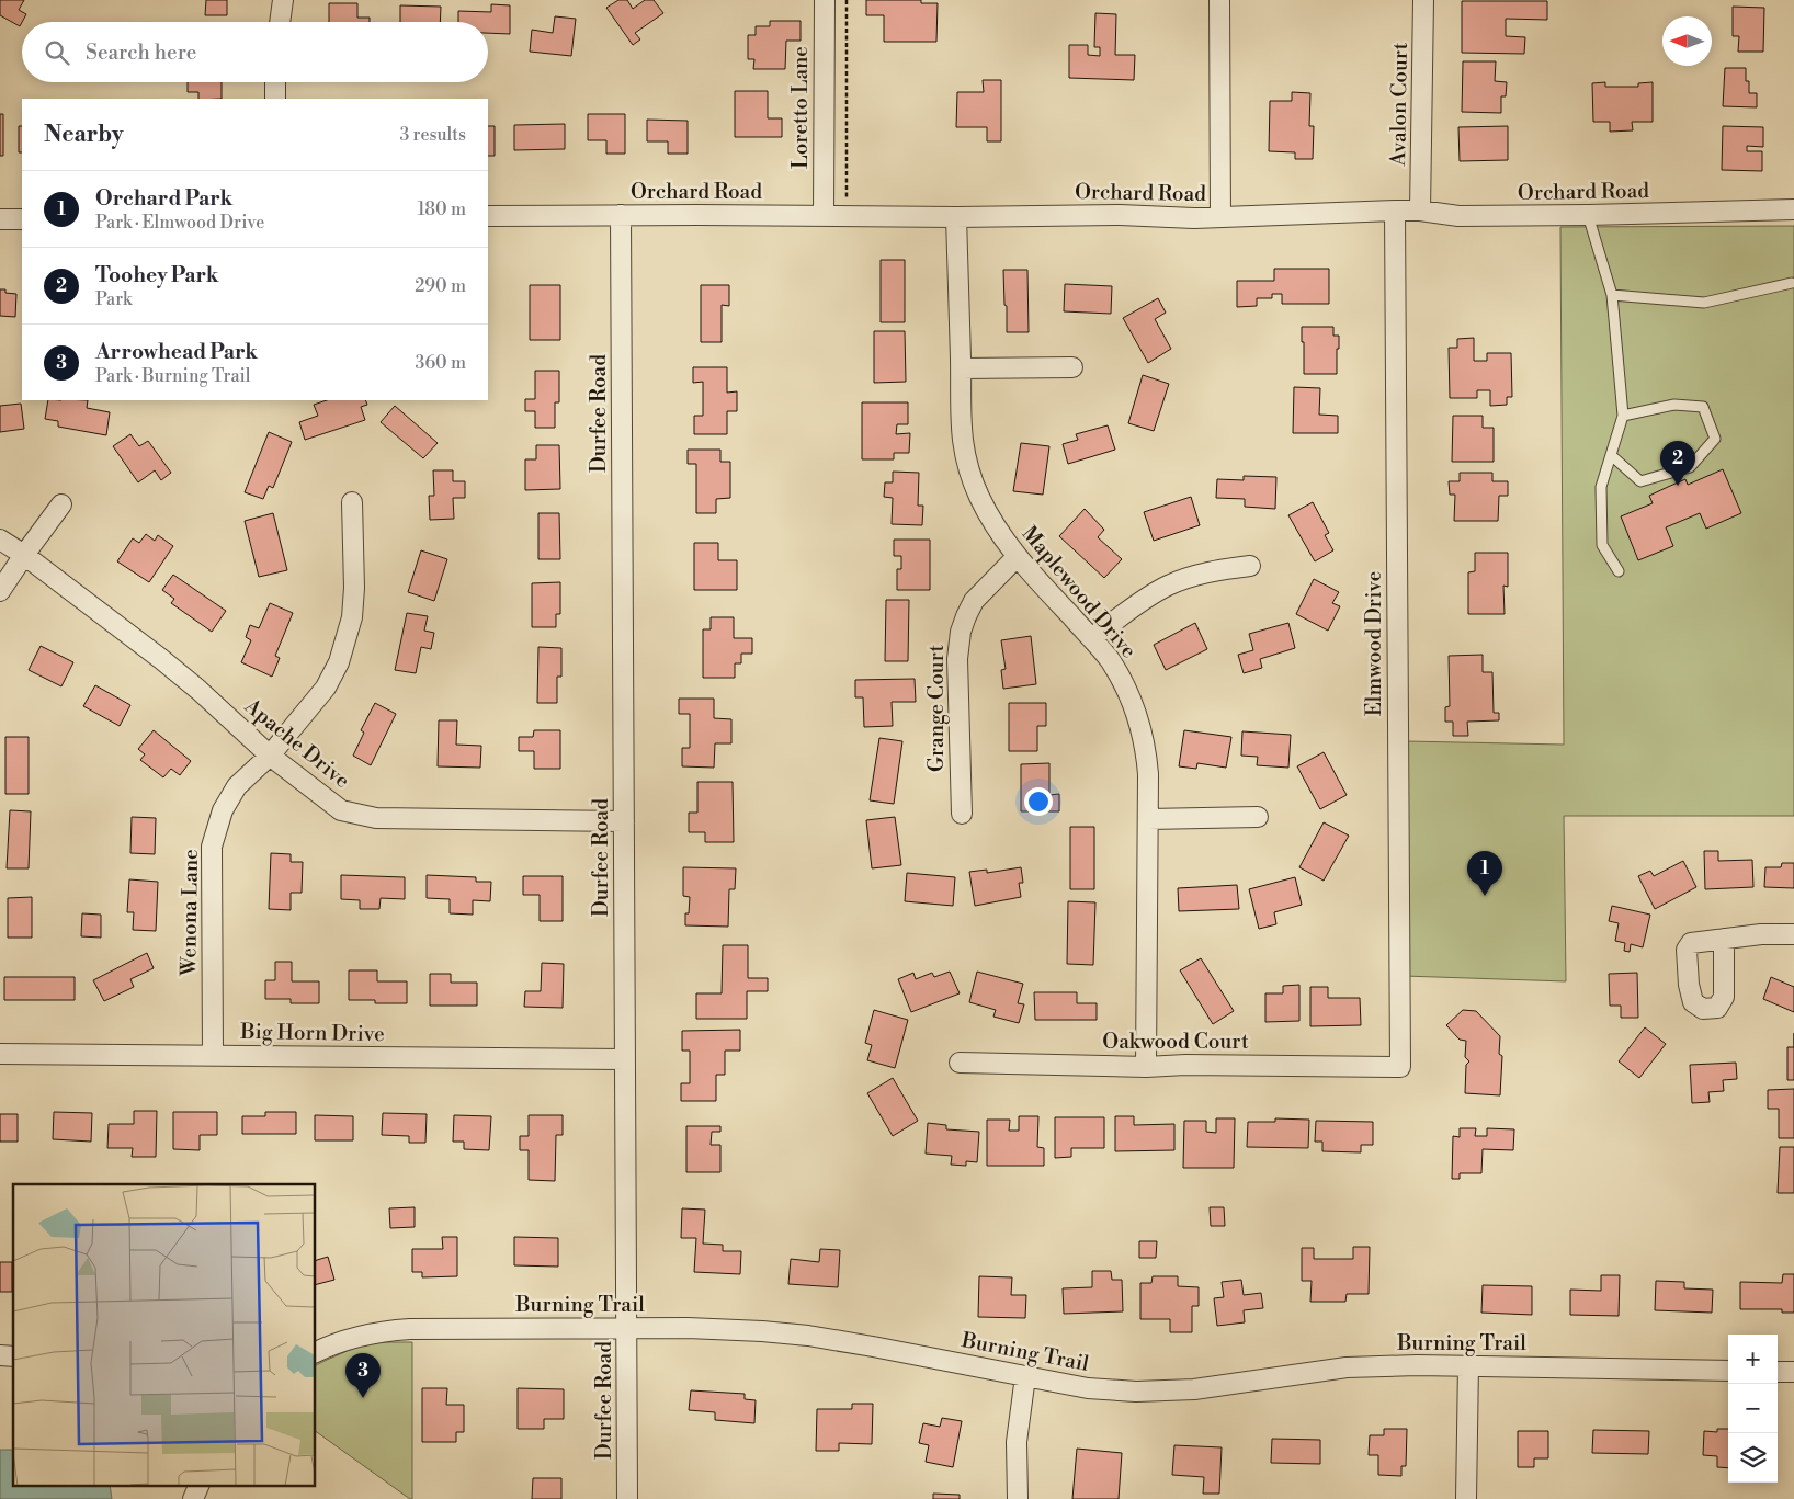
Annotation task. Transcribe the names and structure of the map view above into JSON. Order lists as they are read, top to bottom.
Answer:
{
  "streets": {
    "street": [
      "Avalon Court",
      "Loretto Lane",
      "Orchard Road",
      "Durfee Road",
      "Maplewood Drive",
      "Elmwood Drive",
      "Grange Court",
      "Apache Drive",
      "Wenona Lane",
      "Big Horn Drive",
      "Oakwood Court",
      "Burning Trail"
    ]
  },
  "crossings": [
    ["Avalon Court", "Orchard Road"],
    ["Loretto Lane", "Orchard Road"],
    ["Orchard Road", "Durfee Road"],
    ["Orchard Road", "Maplewood Drive"],
    ["Orchard Road", "Elmwood Drive"],
    ["Durfee Road", "Apache Drive"],
    ["Durfee Road", "Big Horn Drive"],
    ["Durfee Road", "Burning Trail"],
    ["Maplewood Drive", "Grange Court"],
    ["Maplewood Drive", "Oakwood Court"],
    ["Elmwood Drive", "Oakwood Court"],
    ["Apache Drive", "Wenona Lane"],
    ["Wenona Lane", "Big Horn Drive"]
  ],
  "north": "left",
  "page": {
    "search": "Search here",
    "heading": ["Nearby", "3 results"],
    "list": [
      {
        "mark": "1",
        "name": "Orchard Park",
        "note": "Park · Elmwood Drive",
        "value": "180 m"
      },
      {
        "mark": "2",
        "name": "Toohey Park",
        "note": "Park",
        "value": "290 m"
      },
      {
        "mark": "3",
        "name": "Arrowhead Park",
        "note": "Park · Burning Trail",
        "value": "360 m"
      }
    ],
    "pins": ["2", "1", "3"],
    "map_buttons": ["+", "−"]
  }
}
